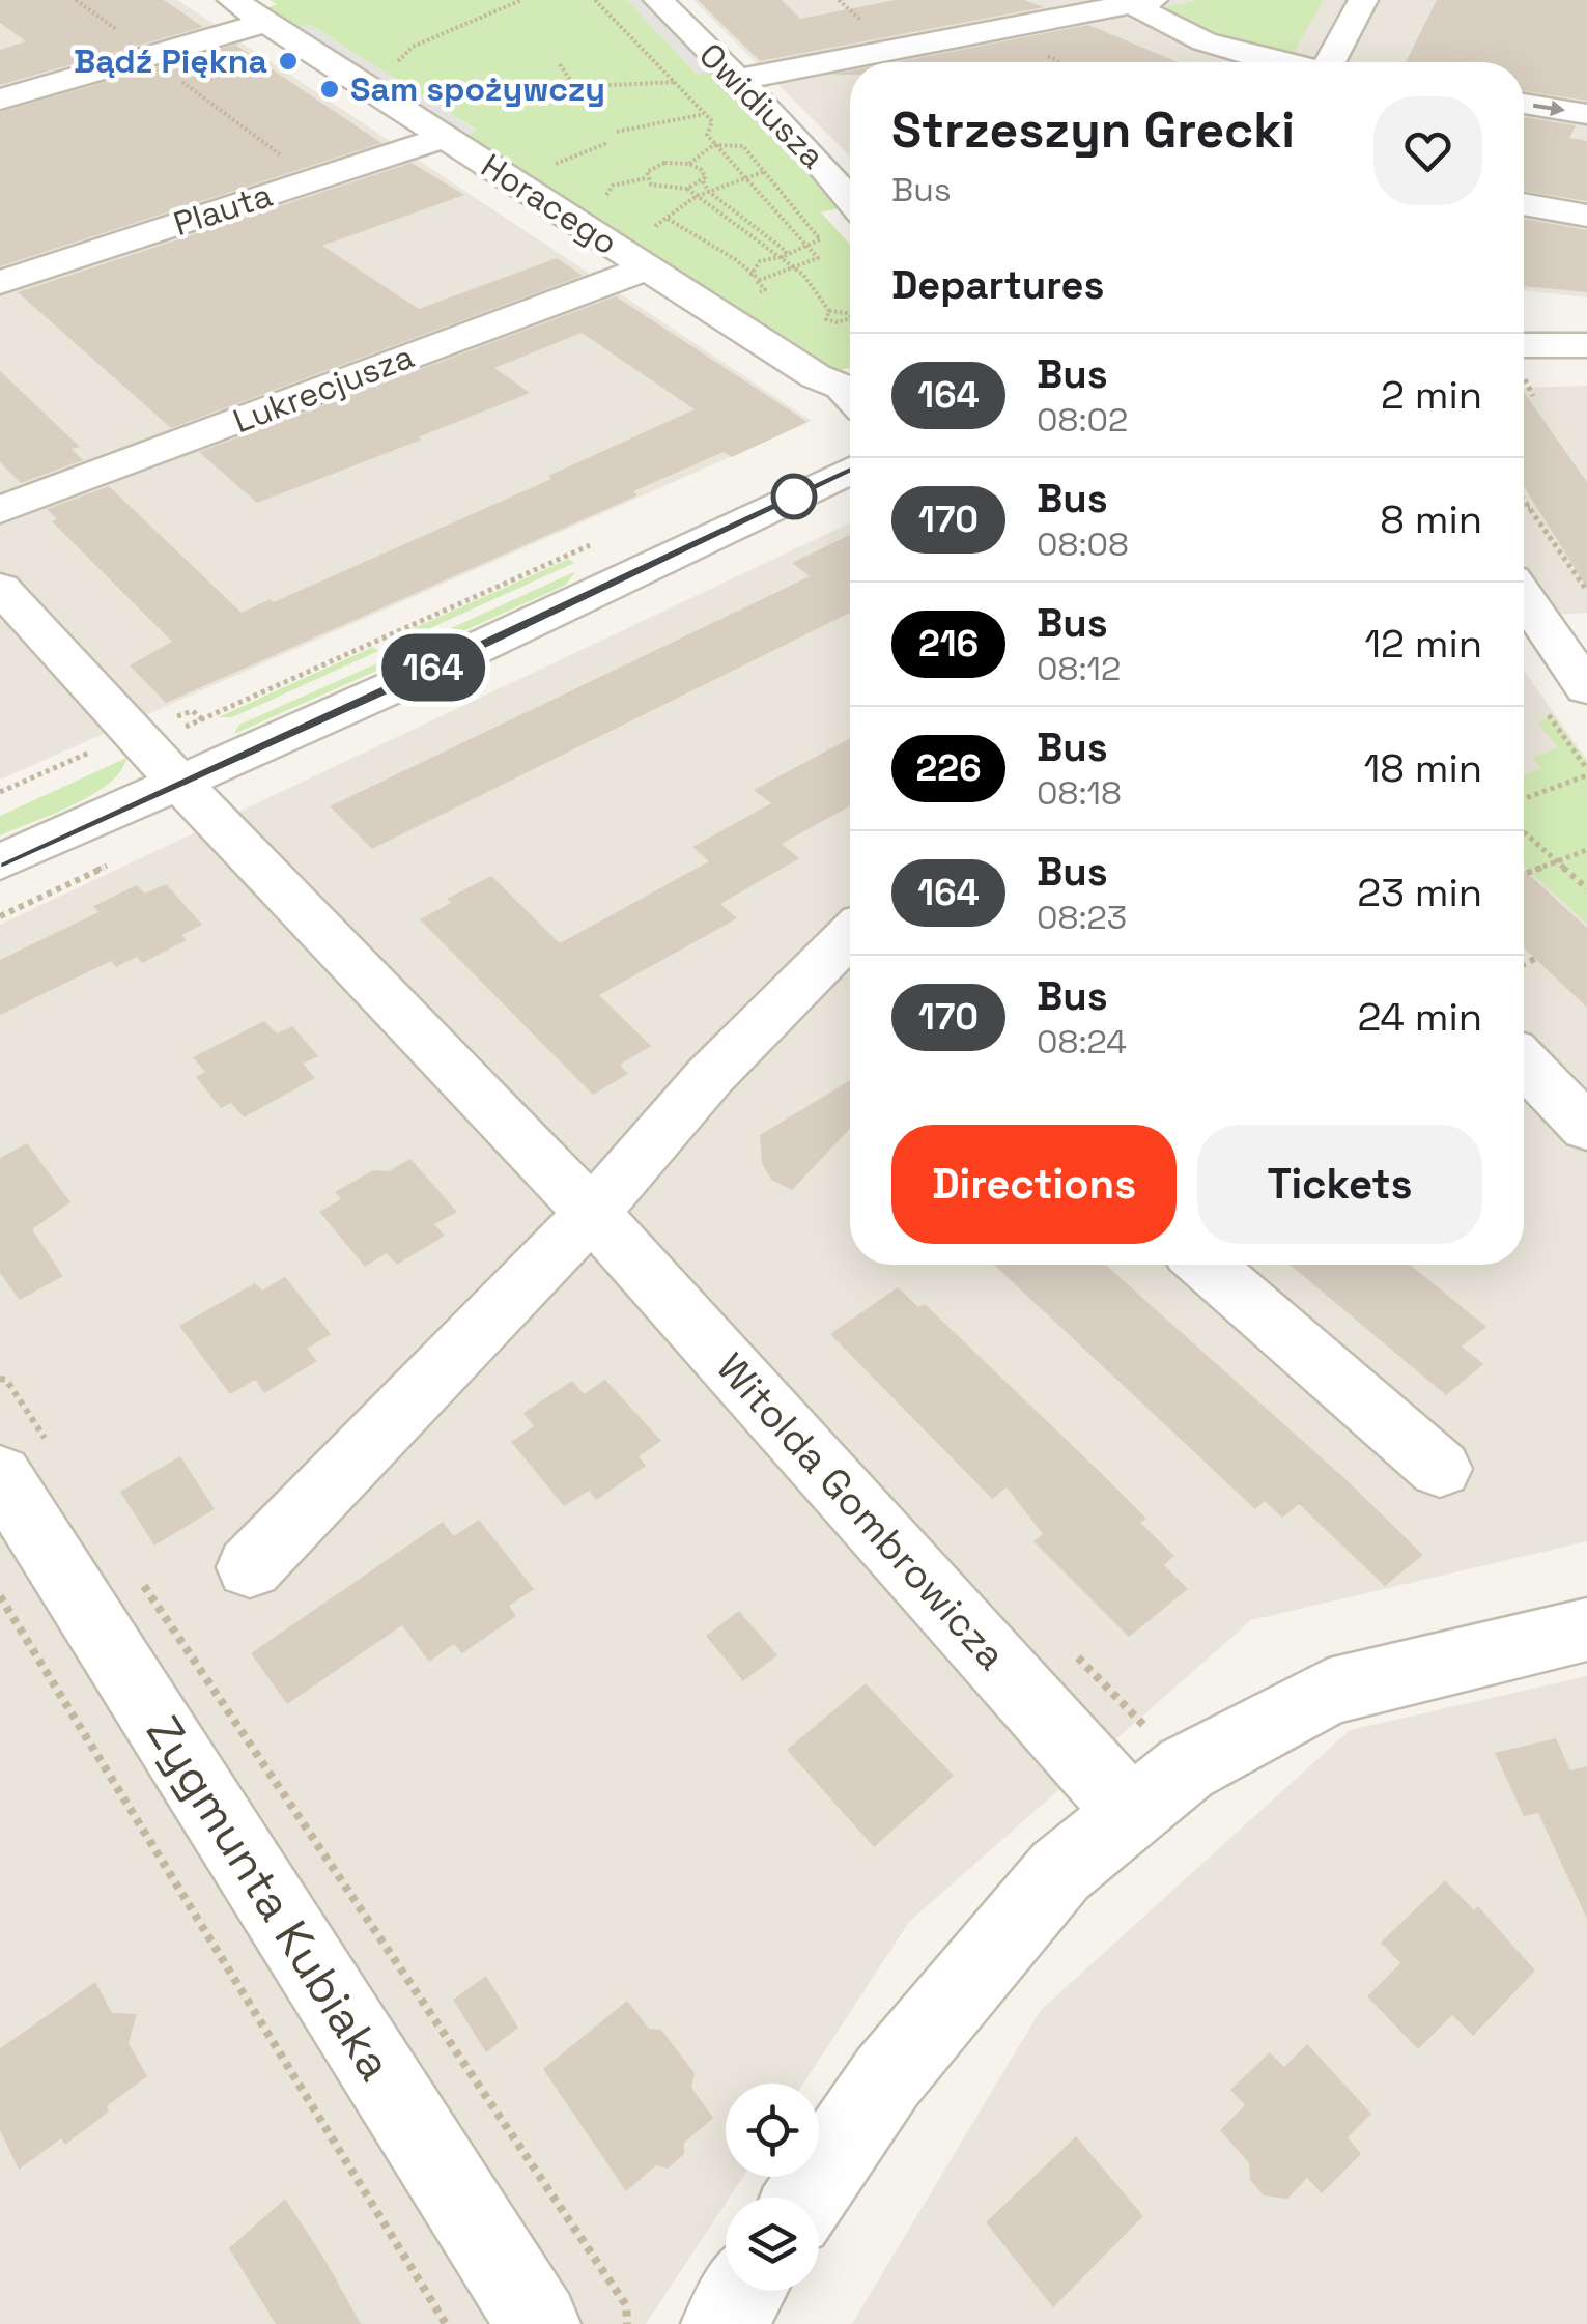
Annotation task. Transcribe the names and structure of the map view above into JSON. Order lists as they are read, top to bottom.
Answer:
{
  "streets": {
    "street": [
      "Owidiusza",
      "Horacego",
      "Plauta",
      "Lukrecjusza",
      "Witolda Gombrowicza",
      "Zygmunta Kubiaka"
    ]
  },
  "crossings": [
    ["Horacego", "Plauta"],
    ["Horacego", "Lukrecjusza"]
  ],
  "places": ["Bądź Piękna", "Sam spożywczy"],
  "lines": ["bus line 164"],
  "page": {
    "on_map": "164",
    "heading": [
      ["Strzeszyn Grecki", "Bus"],
      "Departures"
    ],
    "list": [
      {
        "mark": "164",
        "name": "Bus",
        "note": "08:02",
        "value": "2 min"
      },
      {
        "mark": "170",
        "name": "Bus",
        "note": "08:08",
        "value": "8 min"
      },
      {
        "mark": "216",
        "name": "Bus",
        "note": "08:12",
        "value": "12 min"
      },
      {
        "mark": "226",
        "name": "Bus",
        "note": "08:18",
        "value": "18 min"
      },
      {
        "mark": "164",
        "name": "Bus",
        "note": "08:23",
        "value": "23 min"
      },
      {
        "mark": "170",
        "name": "Bus",
        "note": "08:24",
        "value": "24 min"
      }
    ],
    "buttons": ["Directions", "Tickets"]
  }
}
